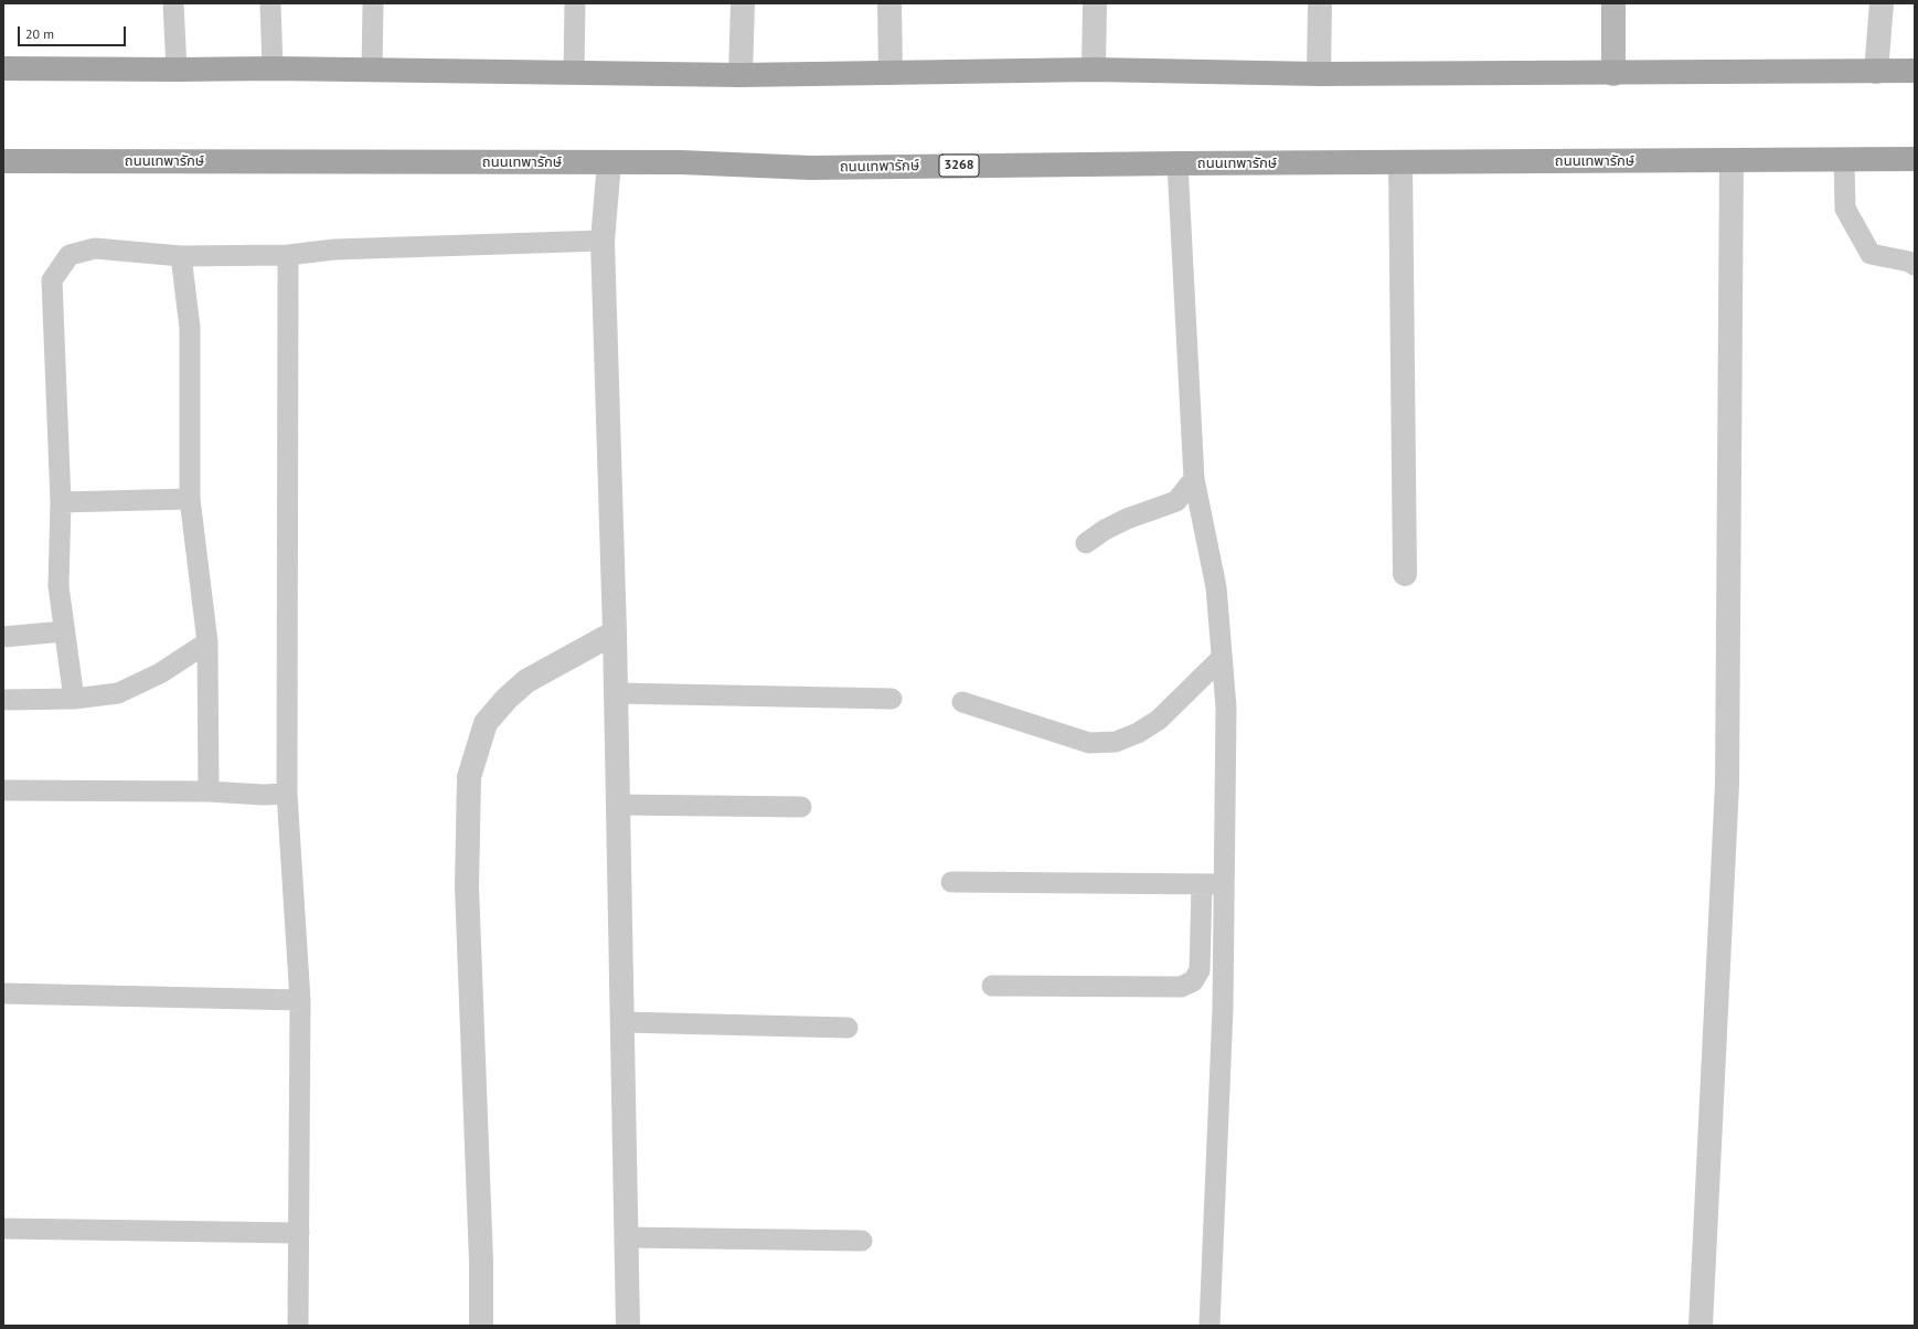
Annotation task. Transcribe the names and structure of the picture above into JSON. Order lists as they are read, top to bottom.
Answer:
{
  "streets": {
    "main road": ["ถนนเทพารักษ์", "3268"]
  },
  "scale_bar": "20 m"
}
